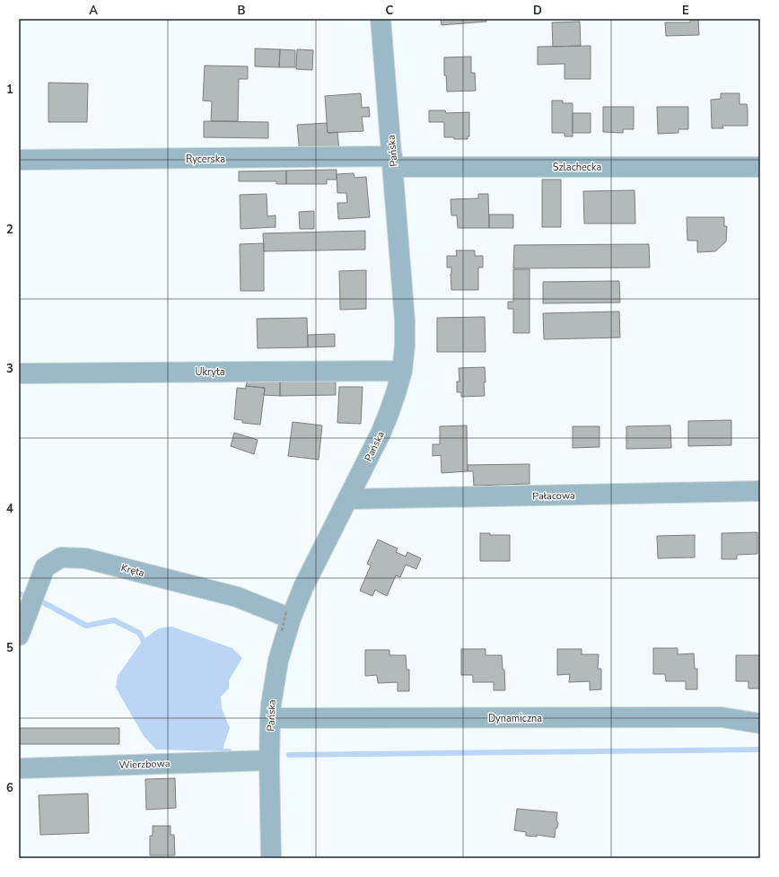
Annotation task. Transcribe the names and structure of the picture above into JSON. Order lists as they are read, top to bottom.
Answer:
{
  "streets": {
    "street": [
      "Pańska",
      "Rycerska",
      "Szlachecka",
      "Ukryta",
      "Pałacowa",
      "Kręta",
      "Dynamiczna",
      "Wierzbowa"
    ]
  },
  "crossings": [
    ["Pańska", "Rycerska"],
    ["Pańska", "Szlachecka"],
    ["Pańska", "Ukryta"],
    ["Pańska", "Pałacowa"],
    ["Pańska", "Kręta"],
    ["Pańska", "Dynamiczna"],
    ["Pańska", "Wierzbowa"],
    ["Rycerska", "Szlachecka"]
  ],
  "grid": {
    "columns": [
      "A",
      "B",
      "C",
      "D",
      "E"
    ],
    "rows": [
      "1",
      "2",
      "3",
      "4",
      "5",
      "6"
    ]
  }
}
